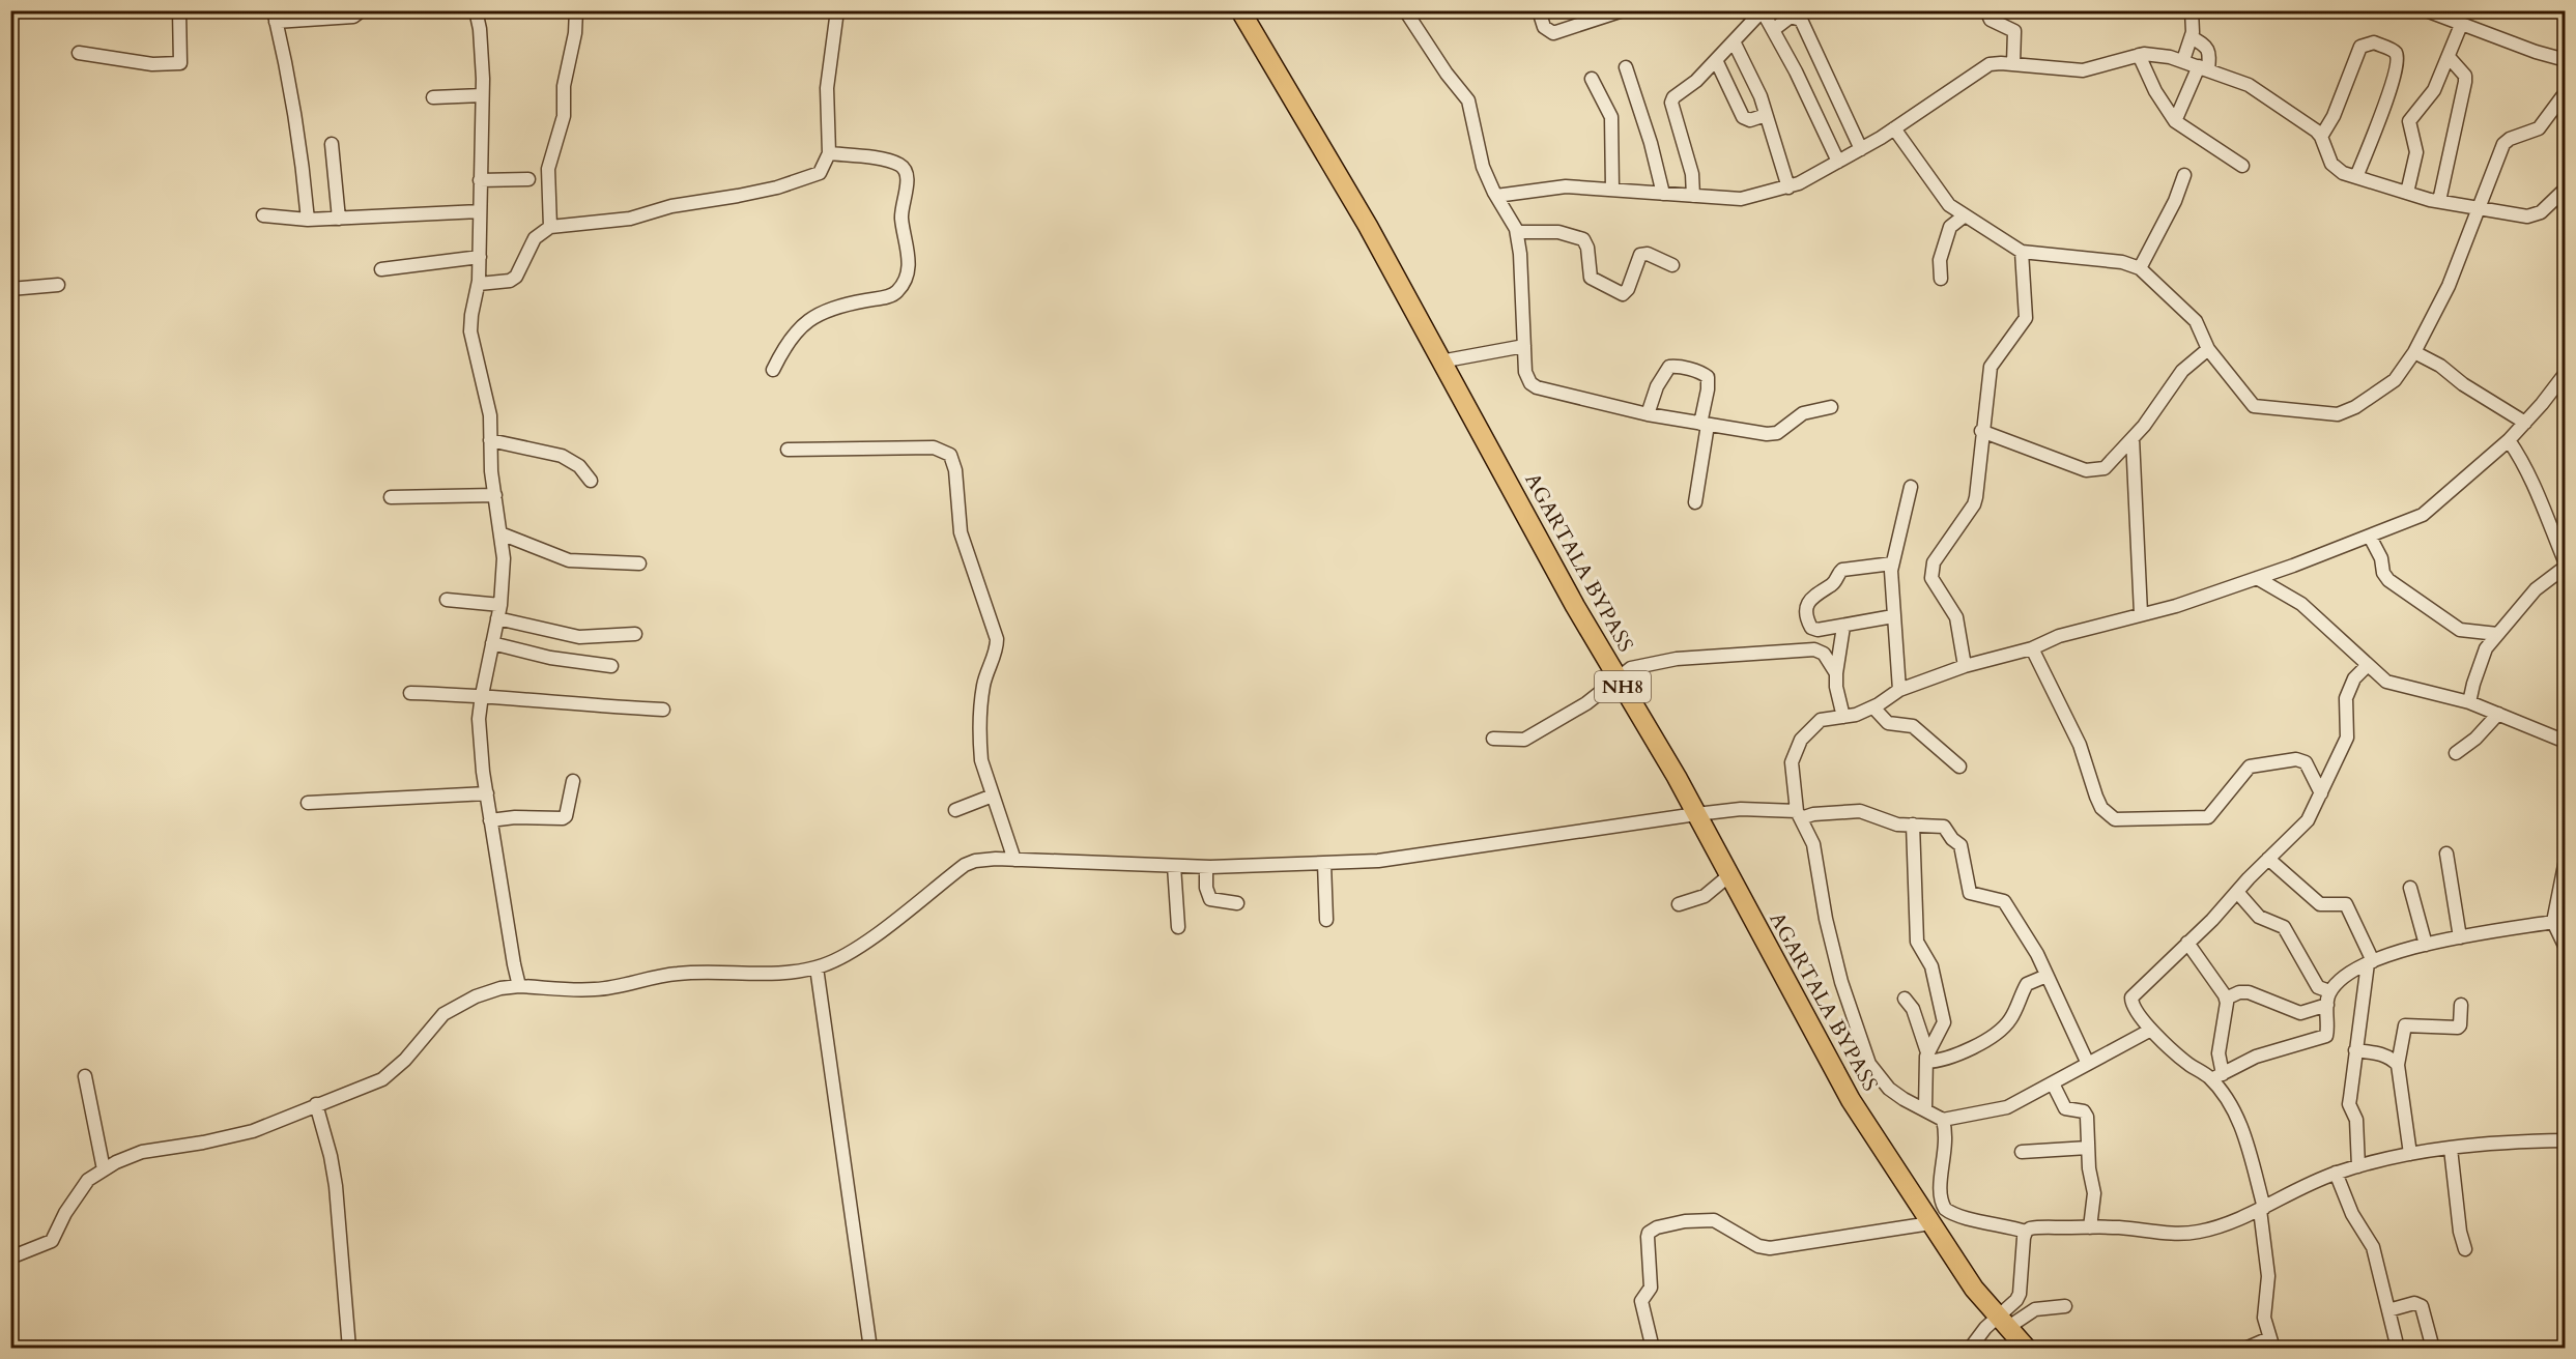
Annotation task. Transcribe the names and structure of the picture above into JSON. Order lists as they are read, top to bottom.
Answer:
{
  "streets": {
    "highway": ["AGARTALA BYPASS", "NH8"]
  }
}
